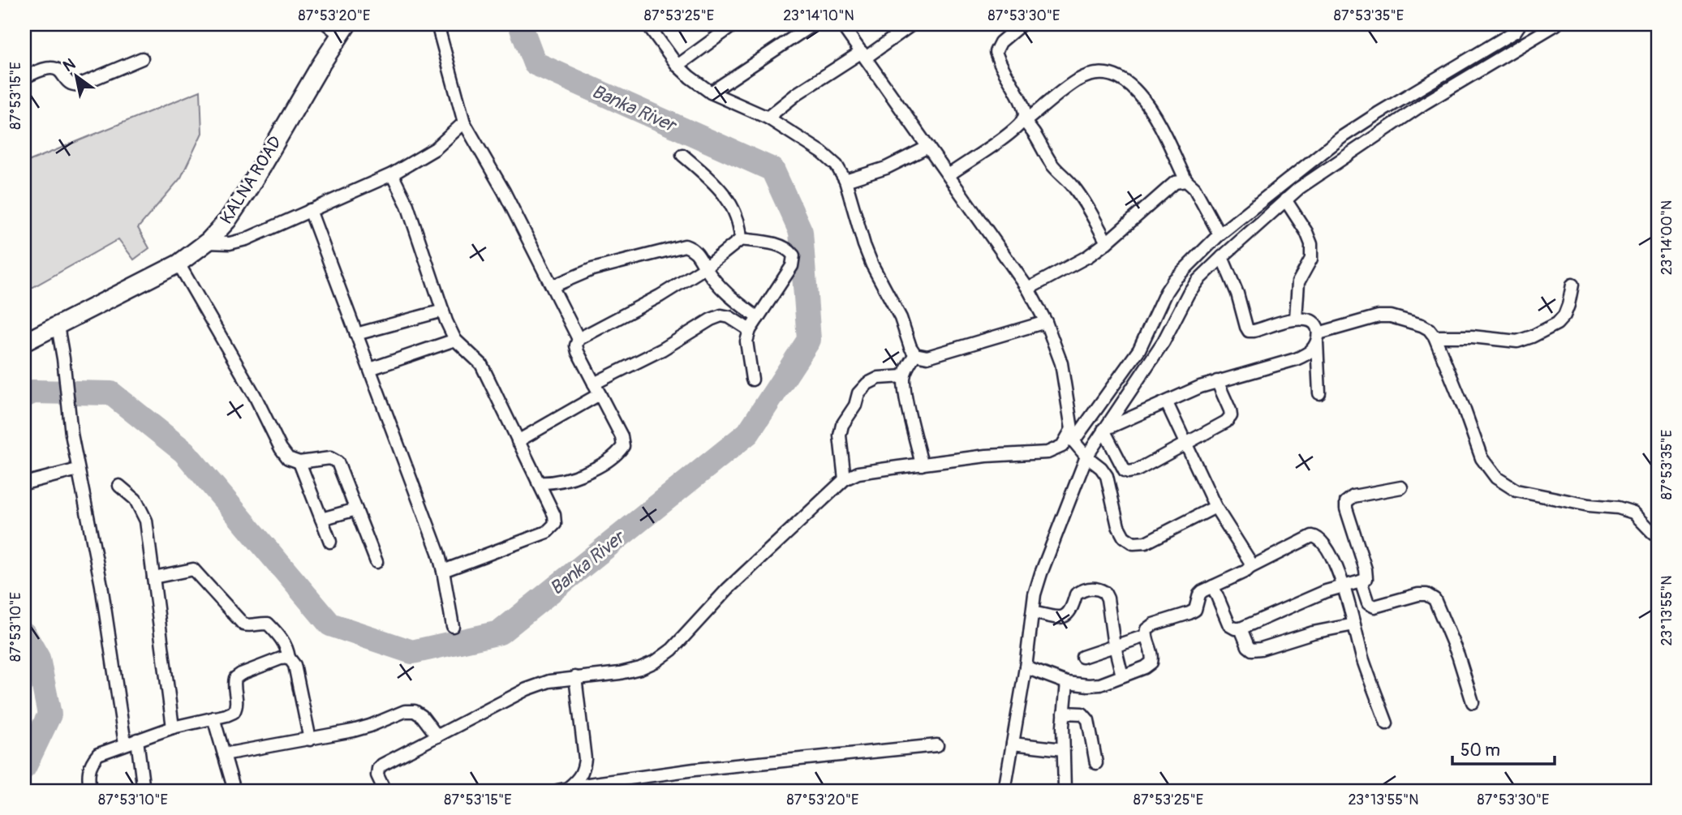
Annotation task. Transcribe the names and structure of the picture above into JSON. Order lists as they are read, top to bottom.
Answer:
{
  "streets": {
    "main road": ["KALNA ROAD"]
  },
  "water": ["Banka River"],
  "scale_bar": "50 m",
  "north": "top left",
  "coordinates": [
    "87°53'20\"E",
    "87°53'25\"E",
    "23°14'10\"N",
    "87°53'30\"E",
    "87°53'35\"E",
    "87°53'15\"E",
    "23°14'00\"N",
    "23°13'55\"N",
    "87°53'10\"E"
  ]
}
